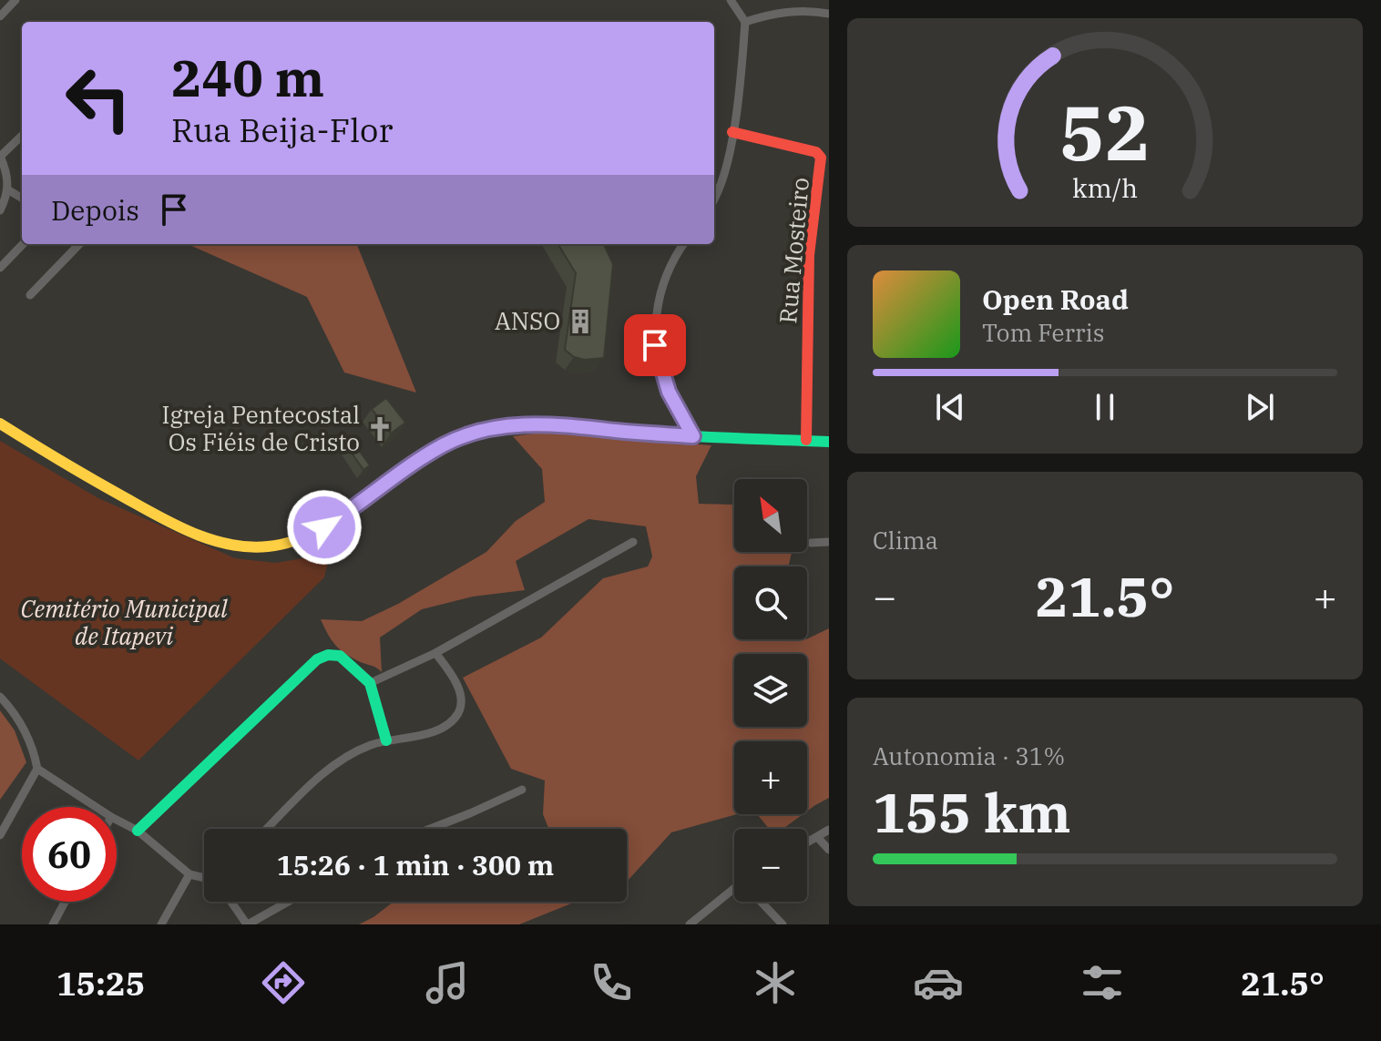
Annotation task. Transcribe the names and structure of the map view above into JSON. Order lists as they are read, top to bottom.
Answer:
{
  "streets": {
    "main road": ["Rua Mosteiro"]
  },
  "parks": ["Cemitério Municipal de Itapevi"],
  "places": {
    "building": ["ANSO"],
    "church": ["Igreja Pentecostal Os Fiéis de Cristo"]
  },
  "north": "top left",
  "page": {
    "turn": ["240 m", "Rua Beija-Flor"],
    "then": "Depois",
    "song": ["Open Road", "Tom Ferris"],
    "tile": [
      "Clima",
      ["Autonomia · 31%", "155 km"]
    ],
    "map_buttons": ["+", "−"],
    "heat": ["−", "21.5°", "+"],
    "limit": "60",
    "trip": "15:26 · 1 min · 300 m",
    "tabs": ["15:25", "21.5°"],
    "gauge": ["52", "km/h"]
  }
}
